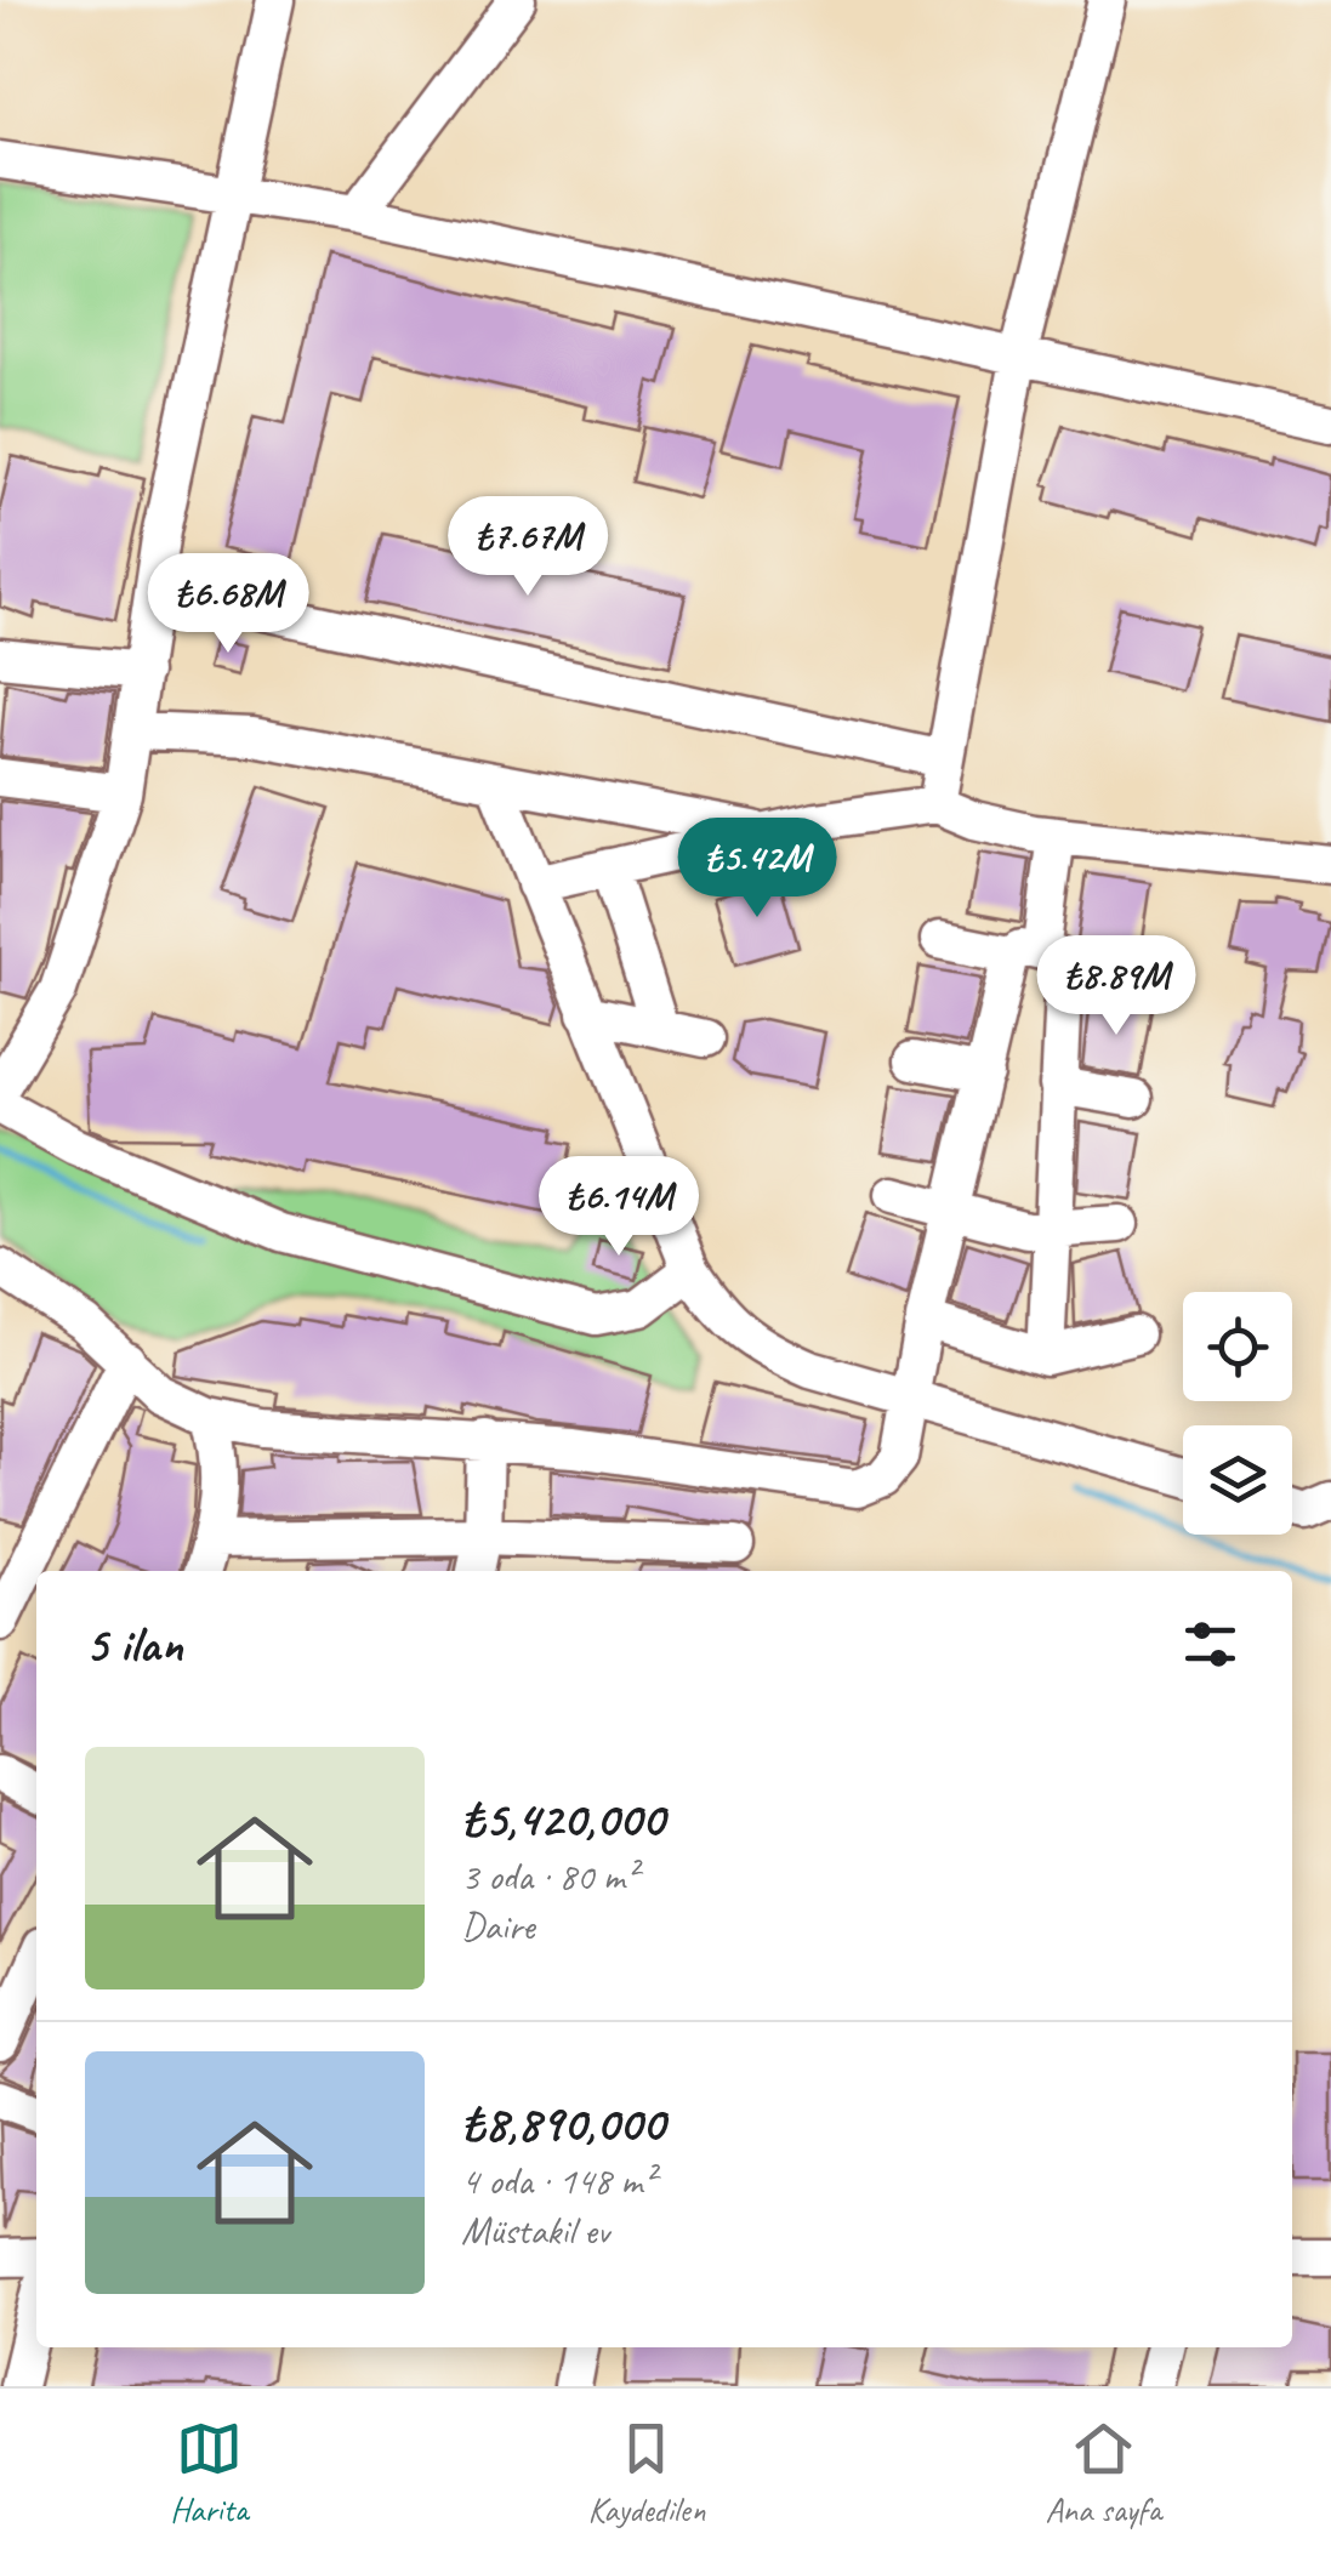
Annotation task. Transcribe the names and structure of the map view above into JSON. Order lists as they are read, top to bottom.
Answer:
{
  "page": {
    "price": [
      "₺7.67M",
      "₺6.68M",
      "₺5.42M",
      "₺8.89M",
      "₺6.14M"
    ],
    "heading": "5 ilan",
    "list": [
      {
        "name": "₺5,420,000",
        "note": "3 oda · 80 m² · Daire"
      },
      {
        "name": "₺8,890,000",
        "note": "4 oda · 148 m² · Müstakil ev"
      }
    ],
    "tabs": ["Harita", "Kaydedilen", "Ana sayfa"]
  }
}
